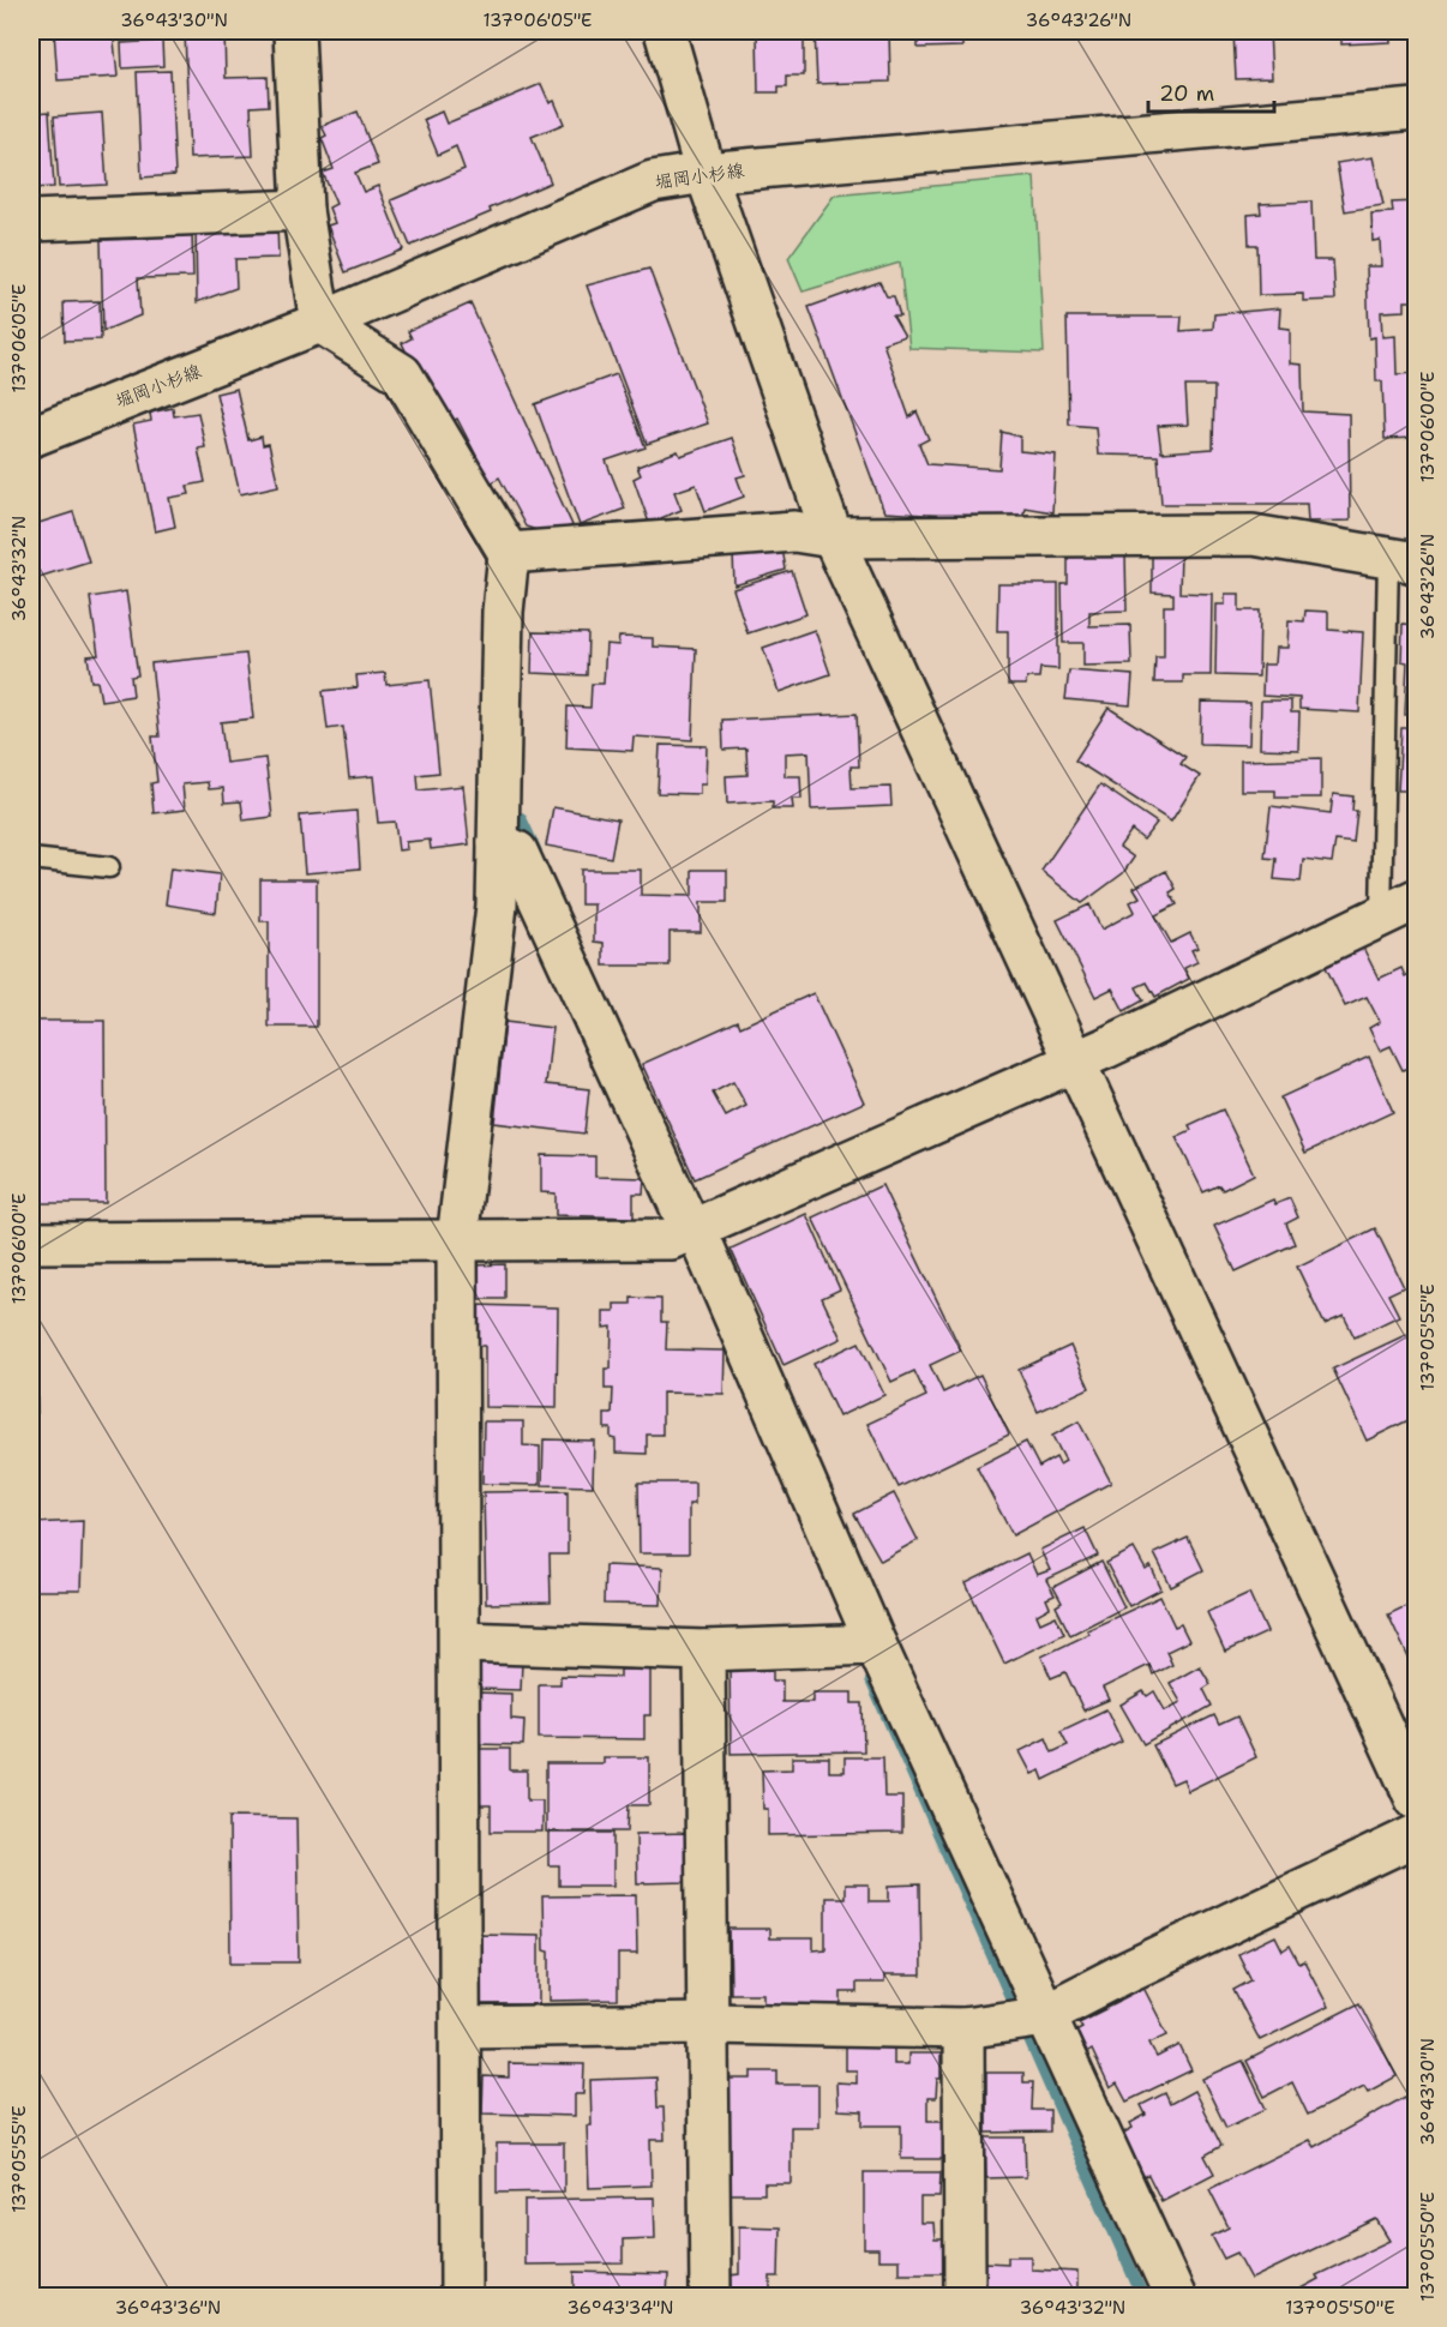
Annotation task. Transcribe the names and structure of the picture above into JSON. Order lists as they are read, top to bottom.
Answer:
{
  "streets": {
    "street": ["堀岡小杉線"]
  },
  "scale_bar": "20 m",
  "coordinates": [
    "36°43'30\"N",
    "137°06'05\"E",
    "36°43'26\"N",
    "137°06'00\"E",
    "36°43'32\"N",
    "137°05'55\"E",
    "137°05'50\"E",
    "36°43'36\"N",
    "36°43'34\"N"
  ]
}
